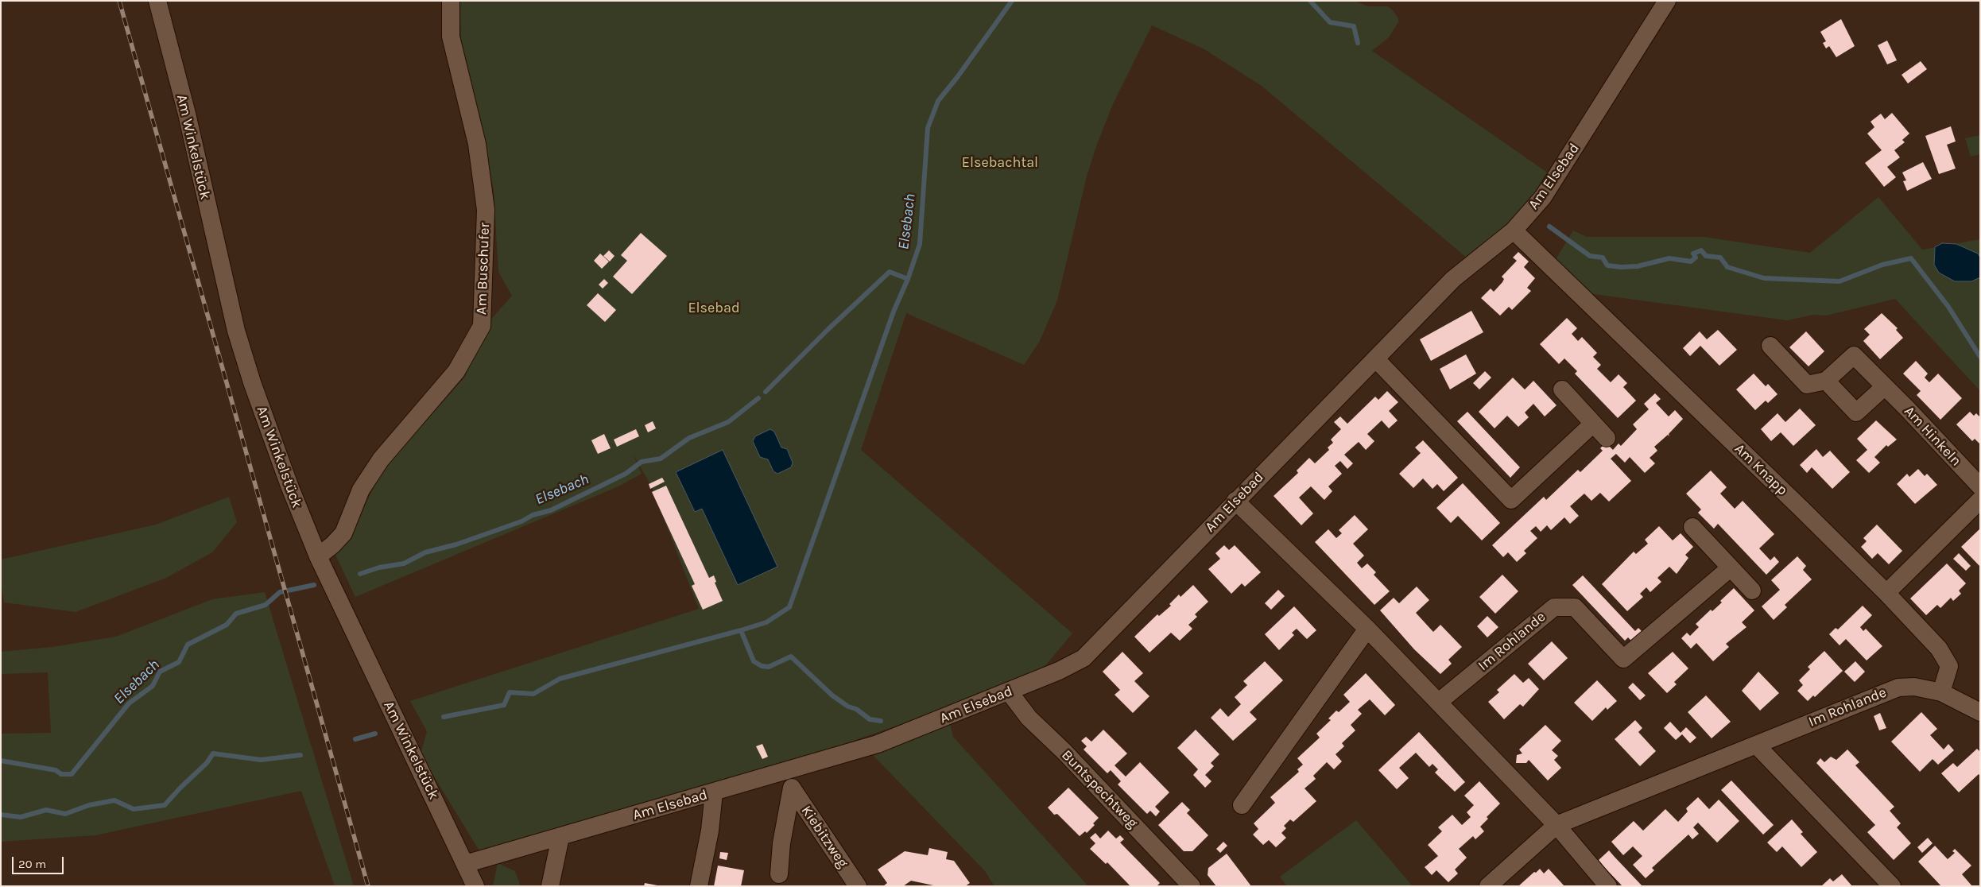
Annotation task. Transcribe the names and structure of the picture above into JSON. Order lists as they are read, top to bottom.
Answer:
{
  "streets": {
    "street": [
      "Am Winkelstück",
      "Am Elsebad",
      "Am Buschufer",
      "Am Hinkeln",
      "Am Knapp",
      "Im Rohlande",
      "Buntspechtweg",
      "Kiebitzweg"
    ]
  },
  "crossings": [
    ["Am Winkelstück", "Am Elsebad"],
    ["Am Winkelstück", "Am Buschufer"],
    ["Am Elsebad", "Am Knapp"],
    ["Am Elsebad", "Buntspechtweg"],
    ["Am Elsebad", "Kiebitzweg"],
    ["Am Knapp", "Im Rohlande"]
  ],
  "water": ["Elsebach"],
  "parks": ["Elsebachtal", "Elsebad"],
  "scale_bar": "20 m"
}
